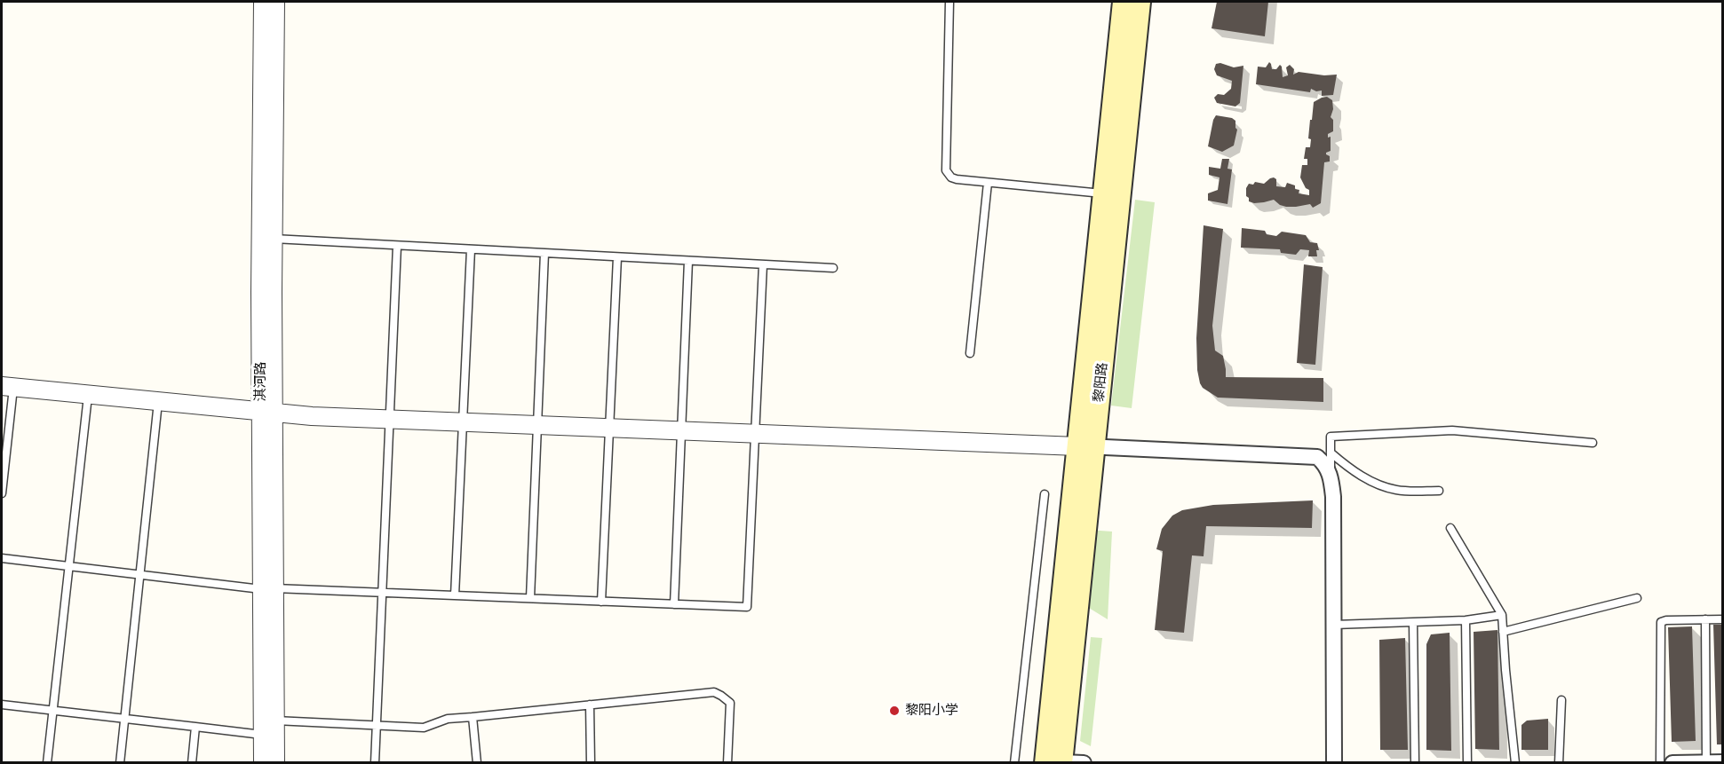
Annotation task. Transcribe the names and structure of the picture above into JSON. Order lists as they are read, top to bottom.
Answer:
{
  "streets": {
    "main road": ["黎阳路"],
    "street": ["淇河路"]
  },
  "places": ["黎阳小学"]
}
